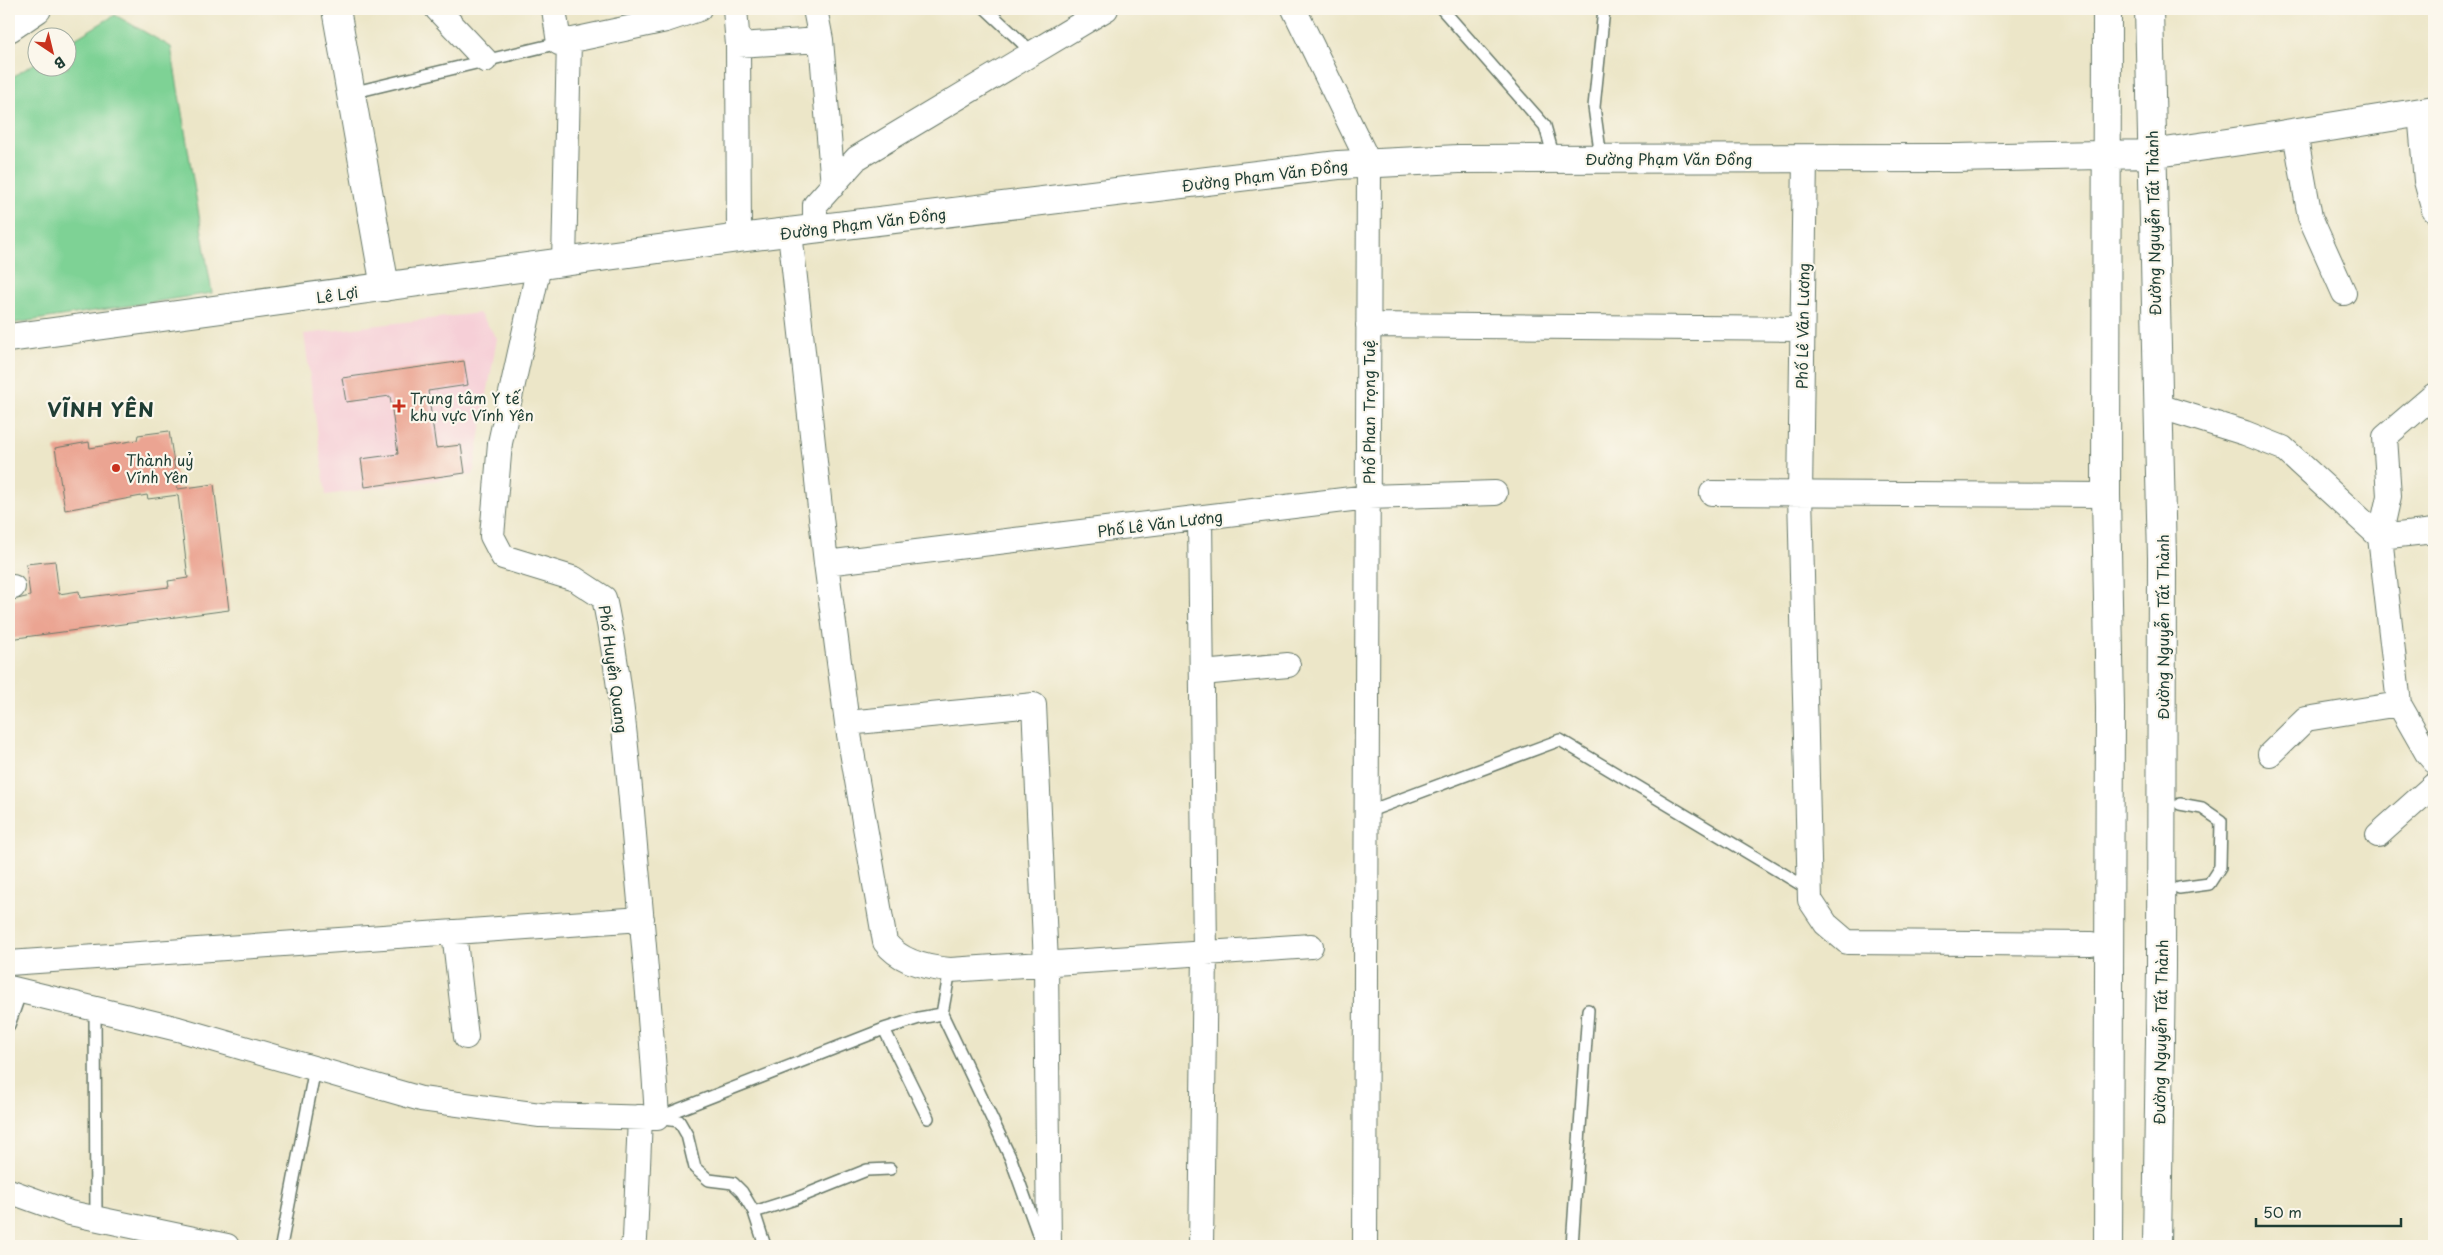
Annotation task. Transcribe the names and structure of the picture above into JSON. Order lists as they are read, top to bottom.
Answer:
{
  "streets": {
    "main road": ["Đường Phạm Văn Đồng", "Đường Nguyễn Tất Thành", "Lê Lợi"],
    "street": ["Phố Lê Văn Lương", "Phố Phan Trọng Tuệ", "Phố Huyền Quang"]
  },
  "crossings": [
    ["Đường Phạm Văn Đồng", "Đường Nguyễn Tất Thành"],
    ["Đường Phạm Văn Đồng", "Lê Lợi"],
    ["Đường Phạm Văn Đồng", "Phố Lê Văn Lương"],
    ["Đường Phạm Văn Đồng", "Phố Phan Trọng Tuệ"],
    ["Đường Phạm Văn Đồng", "Phố Huyền Quang"],
    ["Phố Lê Văn Lương", "Phố Phan Trọng Tuệ"]
  ],
  "districts": ["VĨNH YÊN"],
  "places": {
    "health": ["Trung tâm Y tế khu vực Vĩnh Yên"],
    "other": ["Thành uỷ Vĩnh Yên"]
  },
  "scale_bar": "50 m",
  "north": "bottom right"
}
